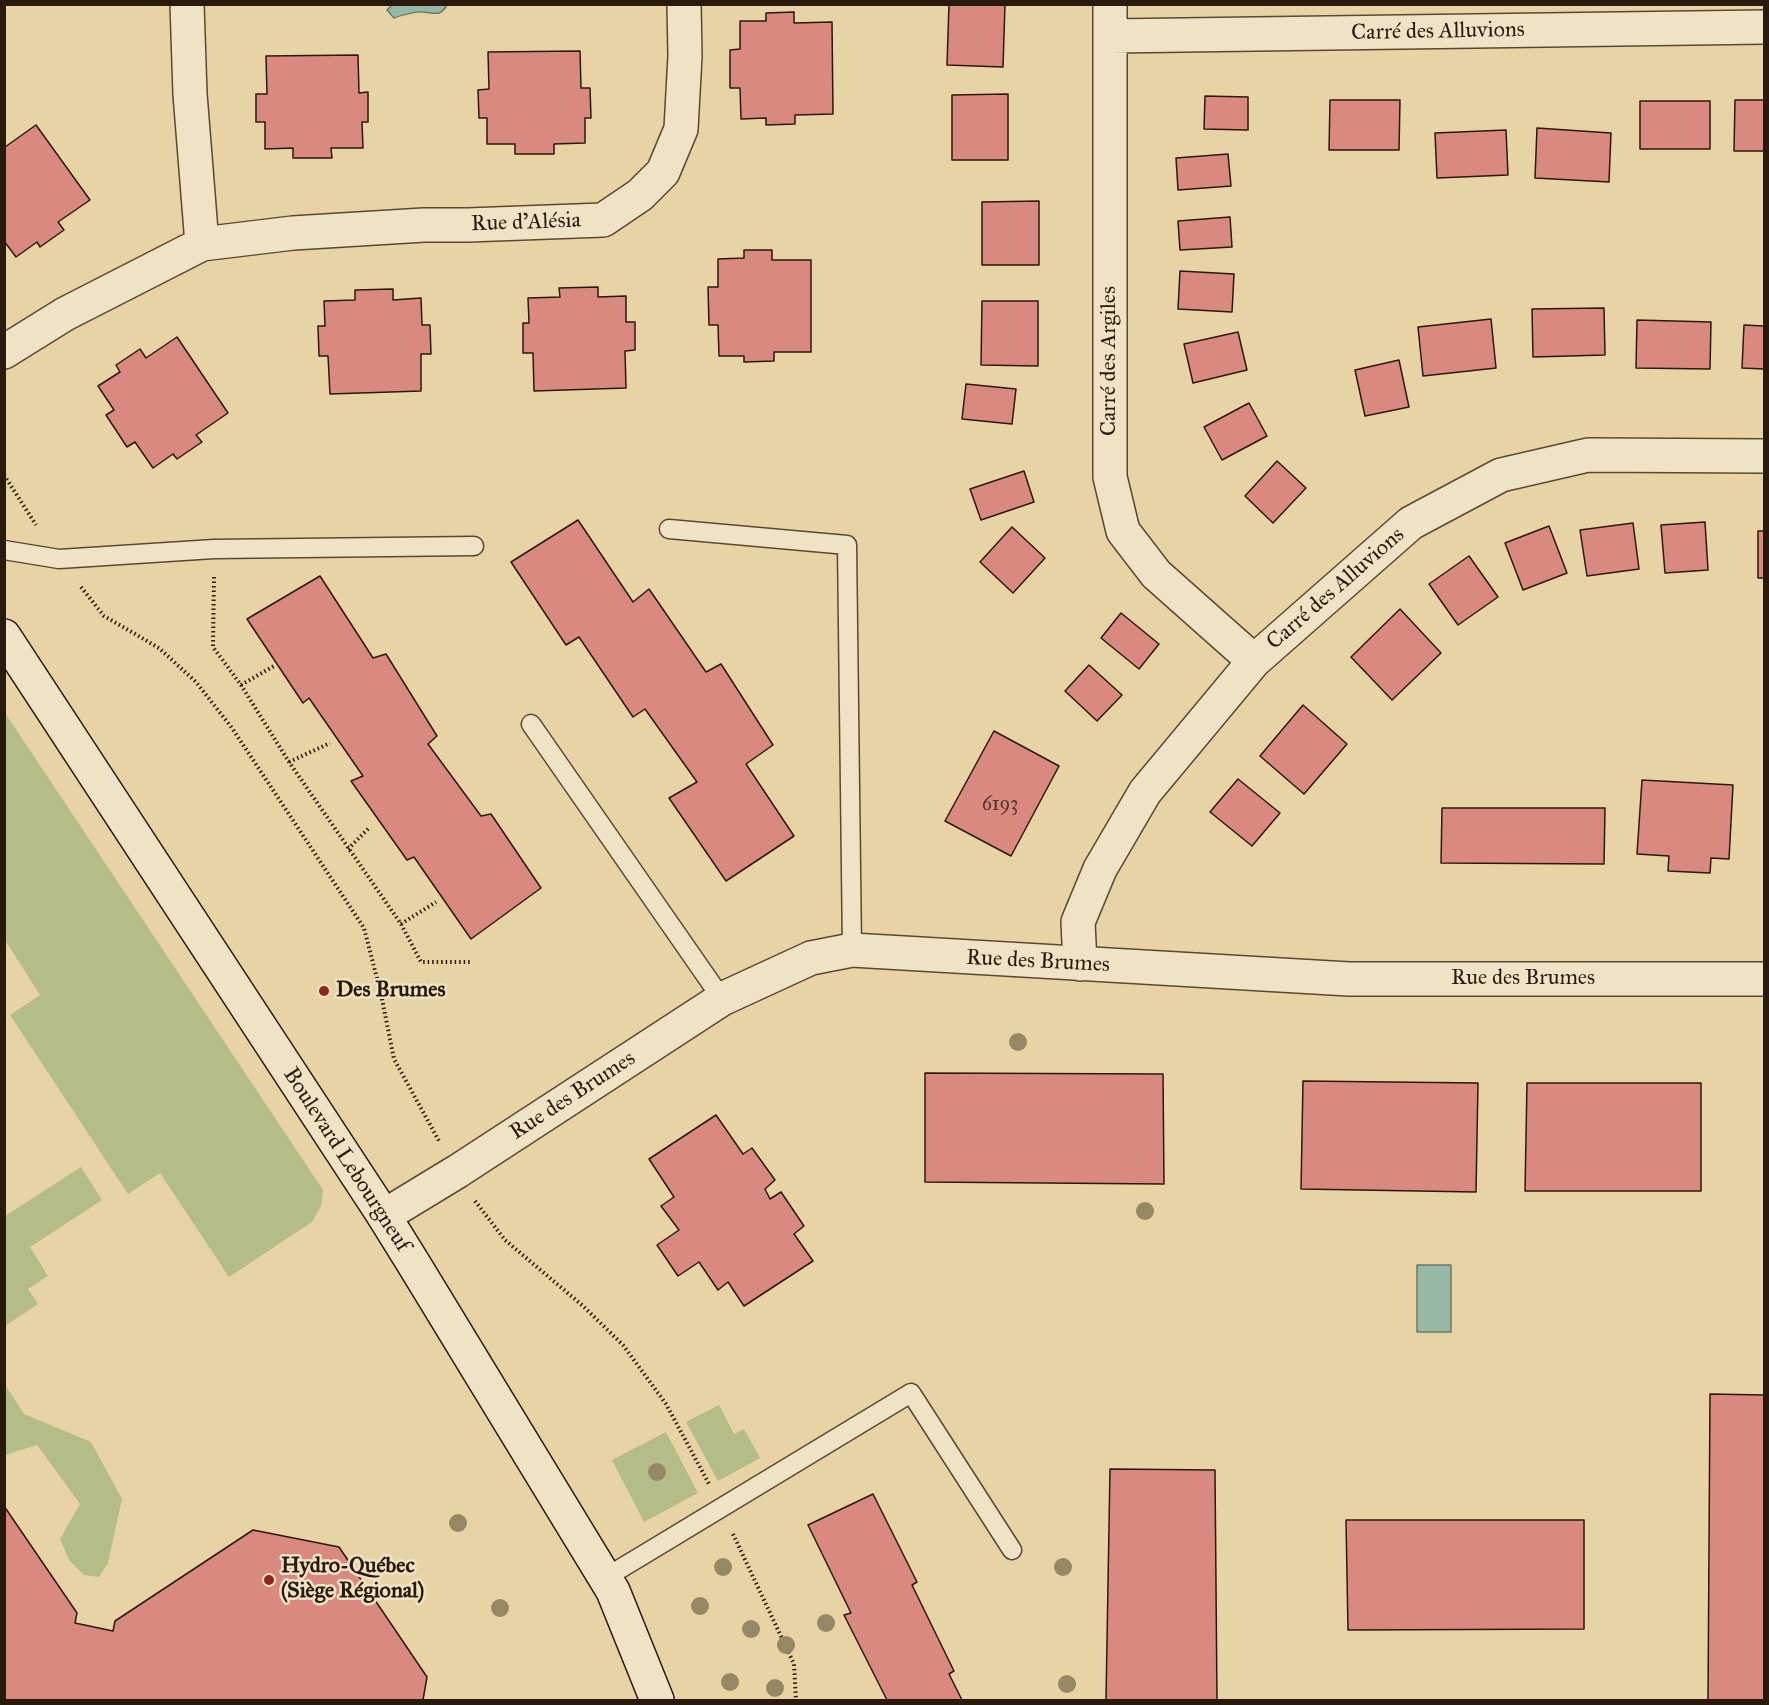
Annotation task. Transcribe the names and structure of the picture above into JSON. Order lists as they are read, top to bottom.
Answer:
{
  "streets": {
    "street": [
      "Carré des Alluvions",
      "Rue d'Alésia",
      "Carré des Argiles",
      "Rue des Brumes",
      "Boulevard Lebourgneuf"
    ]
  },
  "crossings": [
    ["Carré des Alluvions", "Carré des Argiles"],
    ["Carré des Alluvions", "Rue des Brumes"],
    ["Rue des Brumes", "Boulevard Lebourgneuf"]
  ],
  "places": ["Des Brumes", "Hydro-Québec (Siège Régional)"],
  "house_numbers": ["6193"]
}
